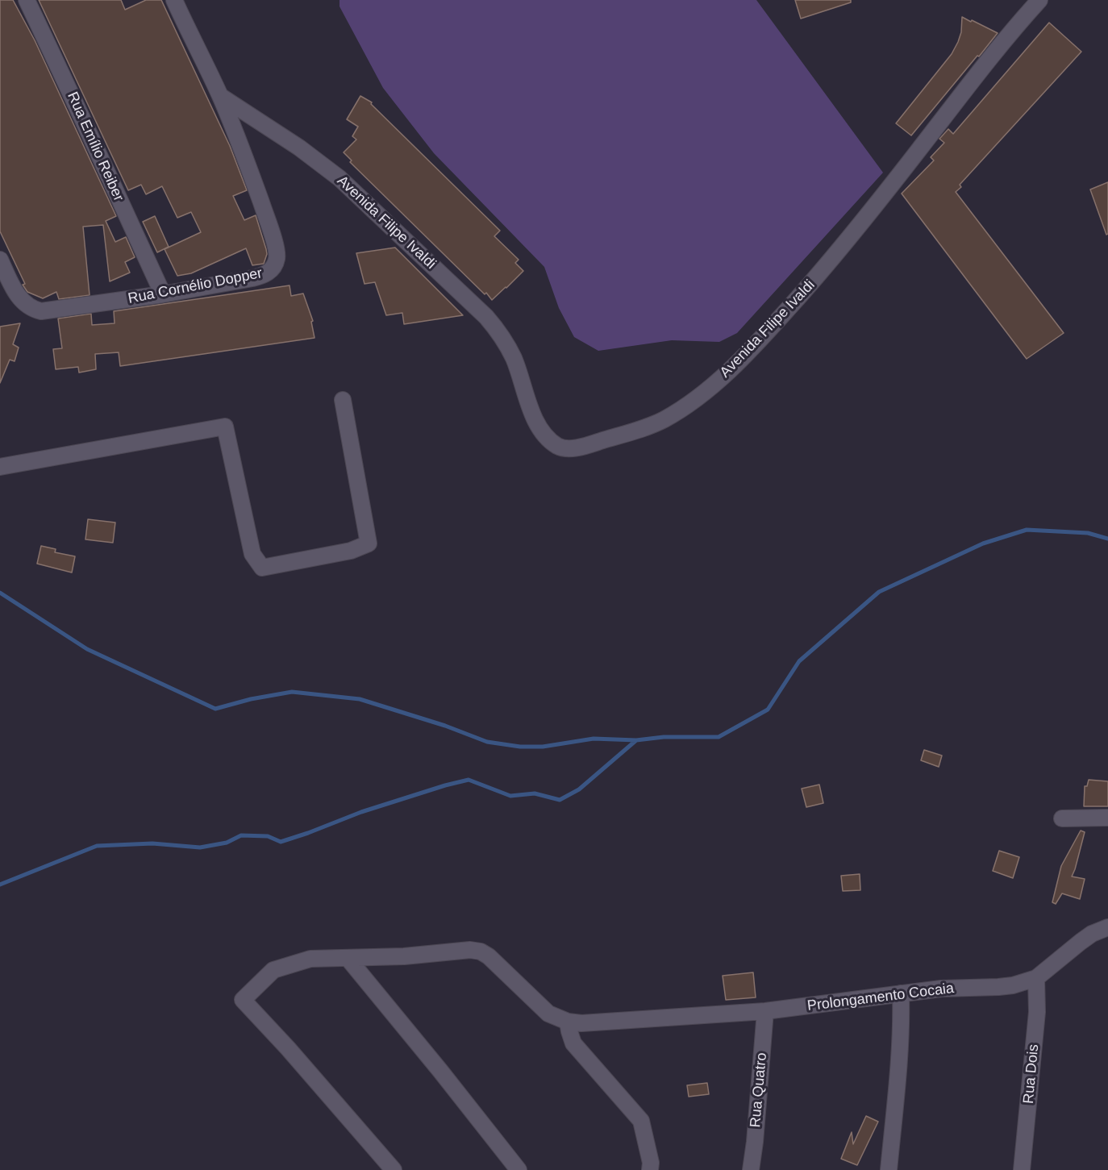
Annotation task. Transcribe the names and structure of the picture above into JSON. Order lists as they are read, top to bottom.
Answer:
{
  "streets": {
    "street": [
      "Rua Emílio Reiber",
      "Avenida Filipe Ivaldi",
      "Rua Cornélio Dopper",
      "Prolongamento Cocaia",
      "Rua Dois",
      "Rua Quatro"
    ]
  },
  "crossings": [
    ["Rua Emílio Reiber", "Rua Cornélio Dopper"],
    ["Avenida Filipe Ivaldi", "Rua Cornélio Dopper"],
    ["Prolongamento Cocaia", "Rua Dois"],
    ["Prolongamento Cocaia", "Rua Quatro"]
  ]
}
